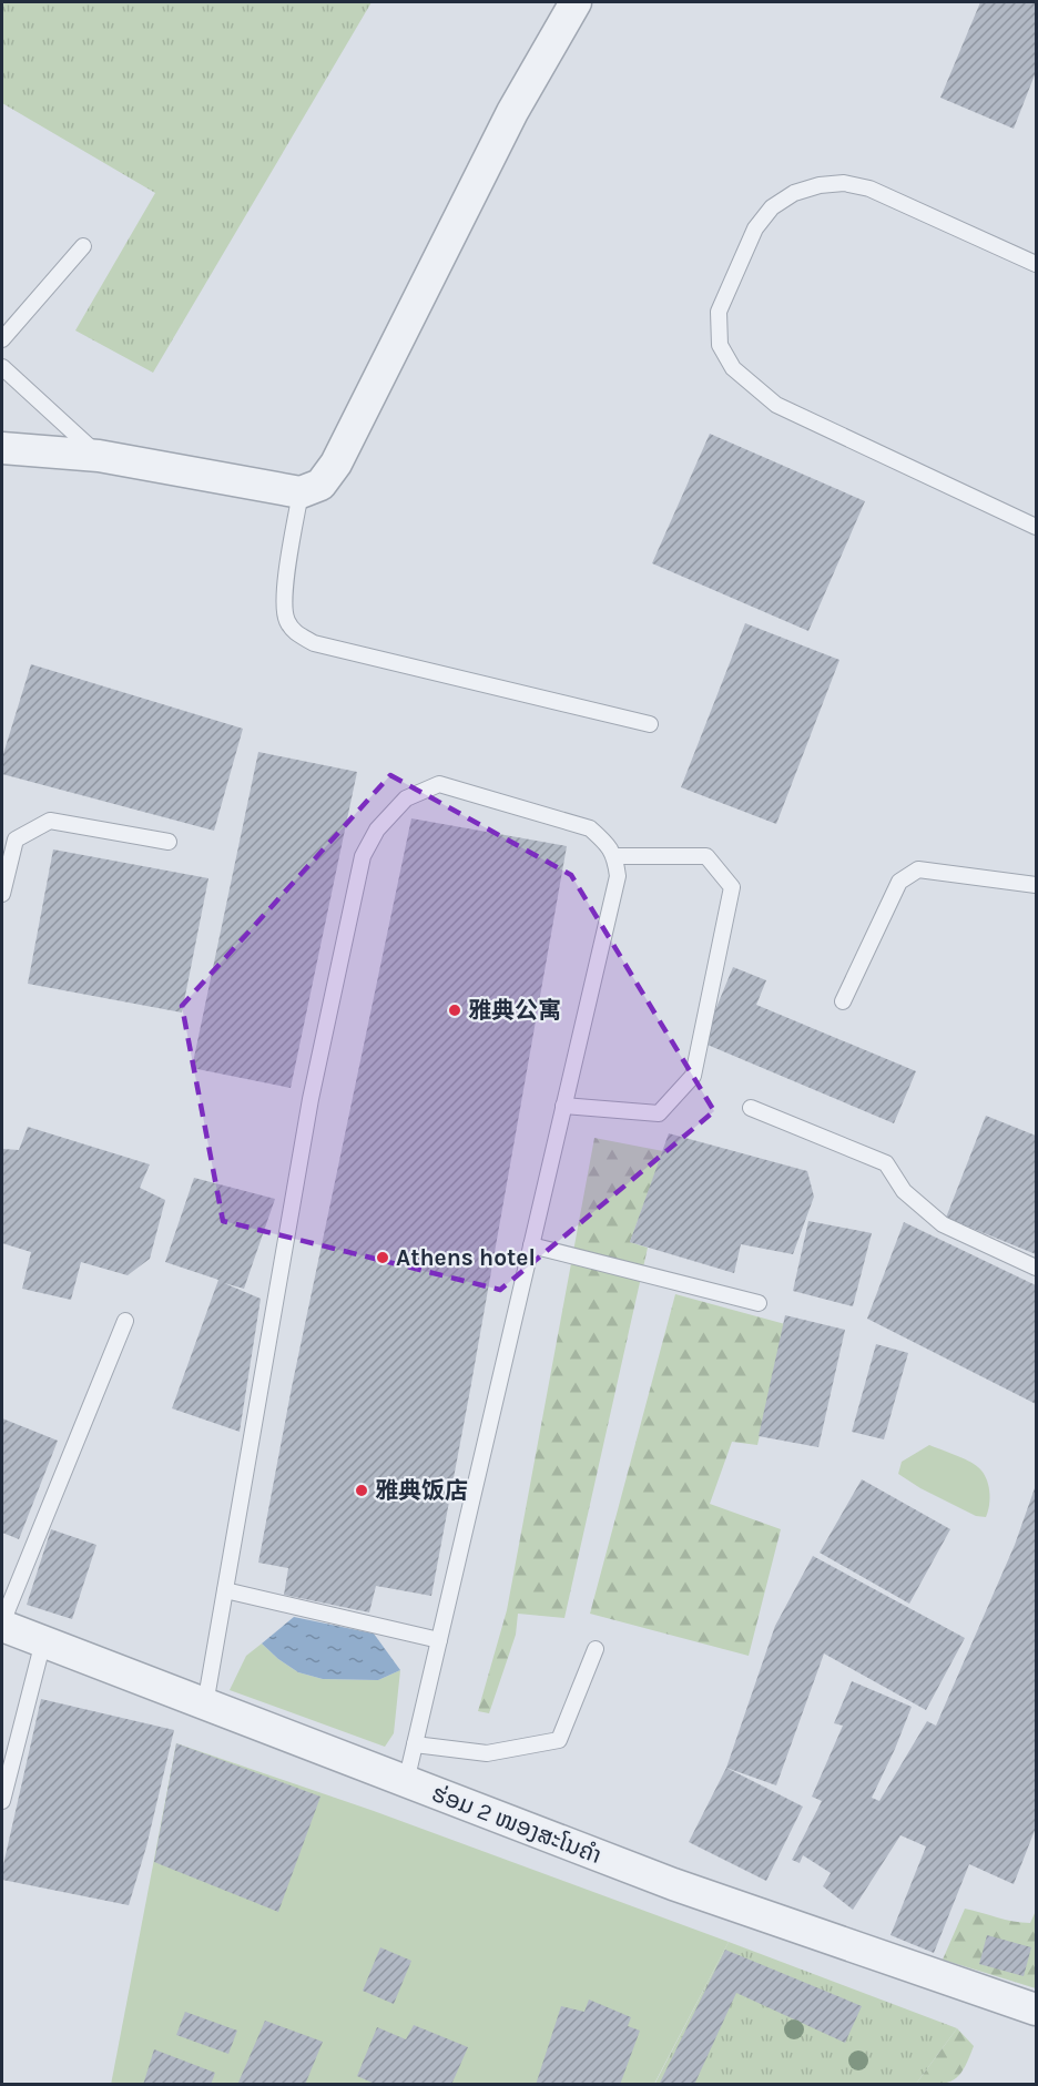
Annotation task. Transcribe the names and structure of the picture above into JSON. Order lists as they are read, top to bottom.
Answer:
{
  "streets": {
    "street": ["ຮ່ອມ 2 ໜອງສະໂນຄໍາ"]
  },
  "places": ["雅典公寓", "Athens hotel", "雅典饭店"]
}
